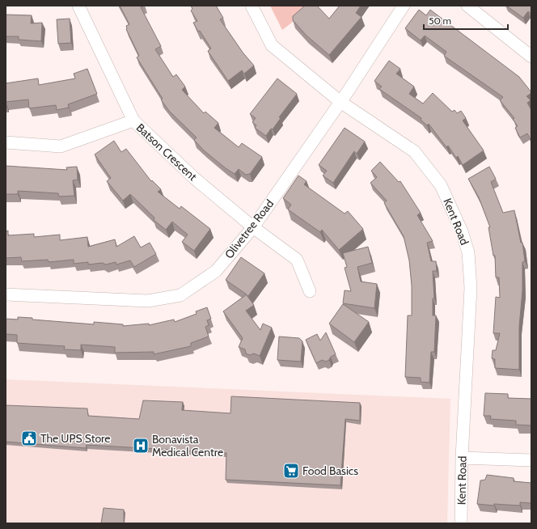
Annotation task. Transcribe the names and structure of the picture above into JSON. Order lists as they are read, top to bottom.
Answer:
{
  "streets": {
    "street": ["Batson Crescent", "Kent Road", "Olivetree Road"]
  },
  "crossings": [
    ["Batson Crescent", "Olivetree Road"],
    ["Kent Road", "Olivetree Road"]
  ],
  "places": {
    "public building": ["The UPS Store"],
    "hospital": ["Bonavista Medical Centre"],
    "supermarket": ["Food Basics"]
  },
  "scale_bar": "50 m"
}
